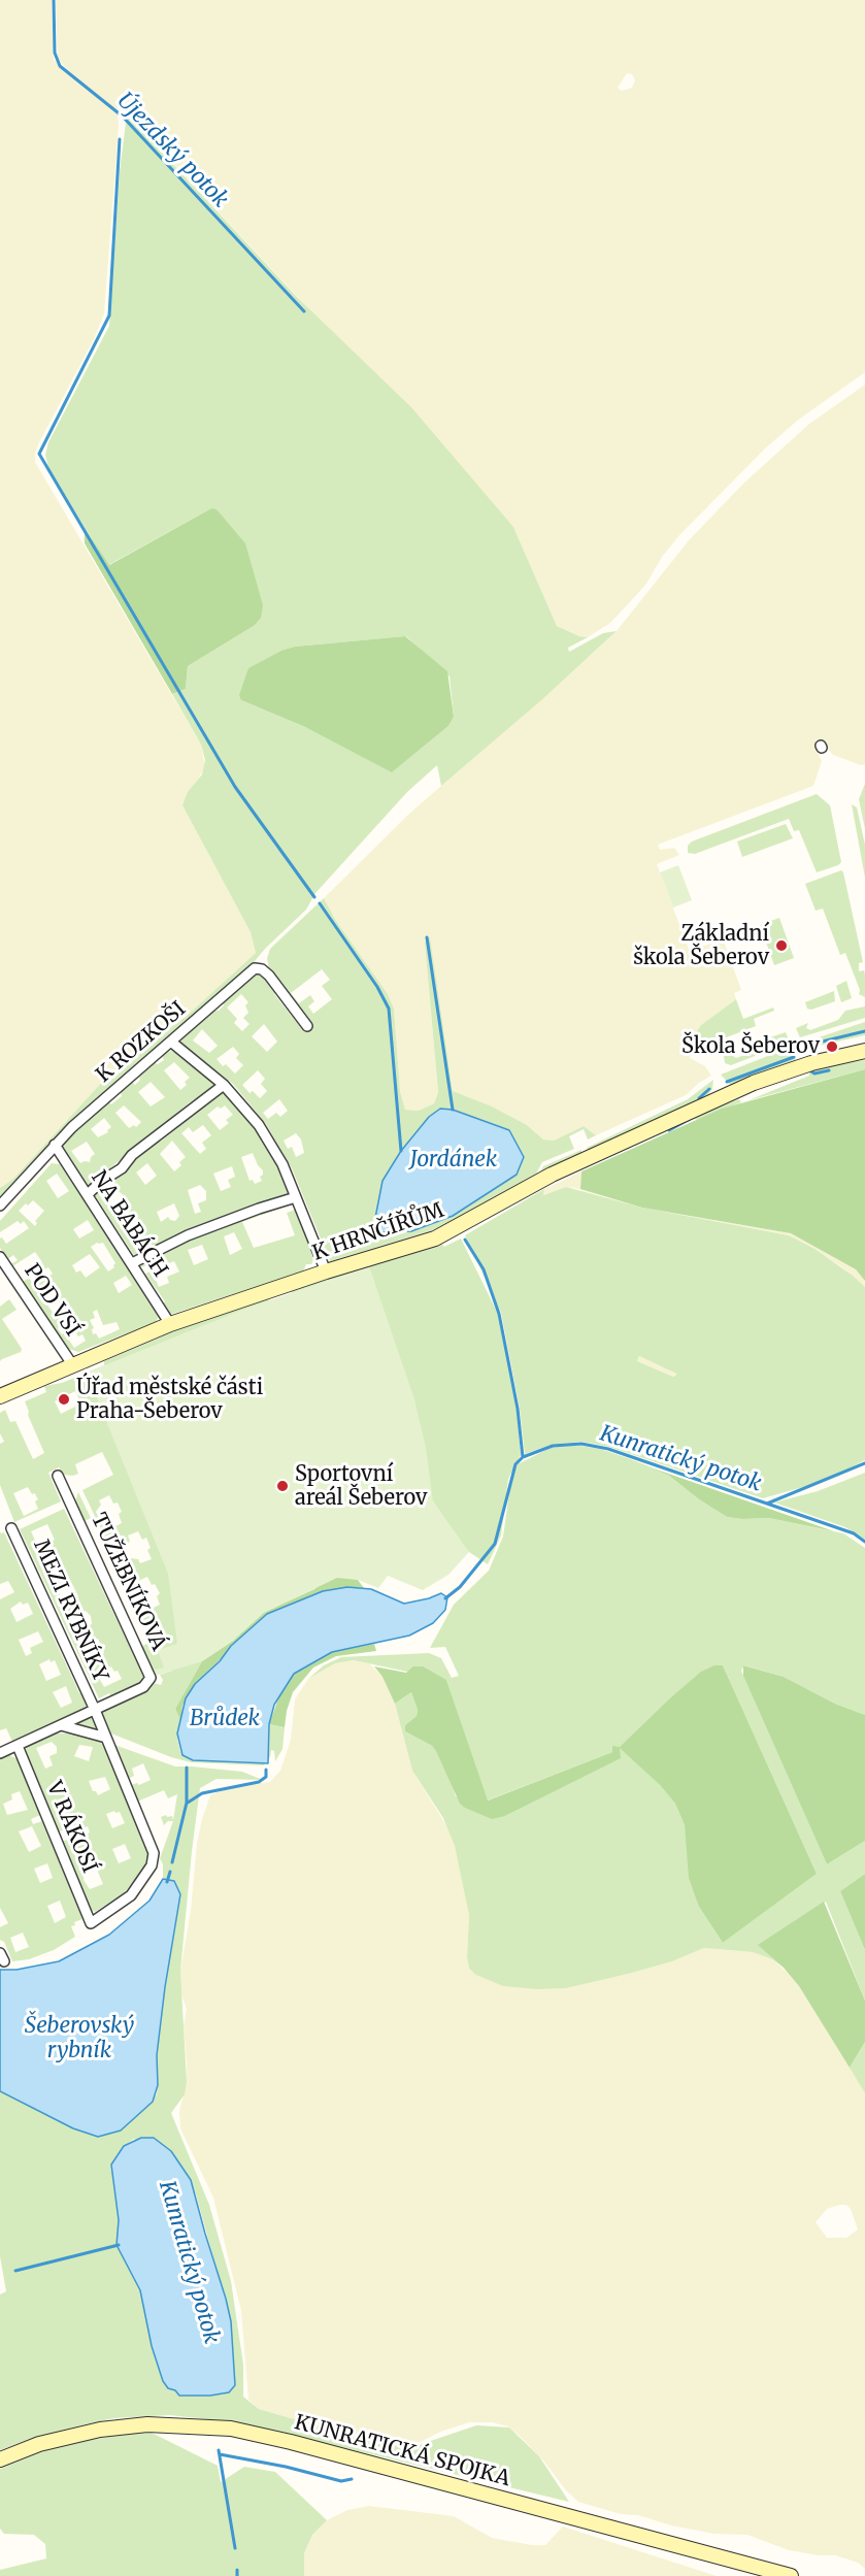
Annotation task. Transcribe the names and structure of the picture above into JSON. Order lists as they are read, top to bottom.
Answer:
{
  "streets": {
    "street": [
      "K ROZKOŠI",
      "NA BABÁCH",
      "K HRNČÍŘŮM",
      "POD VSÍ",
      "TUŽEBNÍKOVÁ",
      "MEZI RYBNÍKY",
      "V RÁKOSÍ",
      "KUNRATICKÁ SPOJKA"
    ]
  },
  "crossings": [
    ["K ROZKOŠI", "NA BABÁCH"],
    ["NA BABÁCH", "K HRNČÍŘŮM"],
    ["K HRNČÍŘŮM", "POD VSÍ"],
    ["TUŽEBNÍKOVÁ", "MEZI RYBNÍKY"],
    ["MEZI RYBNÍKY", "V RÁKOSÍ"]
  ],
  "water": [
    "Újezdský potok",
    "Jordánek",
    "Kunratický potok",
    "Brůdek",
    "Šeberovský rybník"
  ],
  "places": [
    "Základní škola Šeberov",
    "Škola Šeberov",
    "Úřad městské části Praha-Šeberov",
    "Sportovní areál Šeberov"
  ]
}
